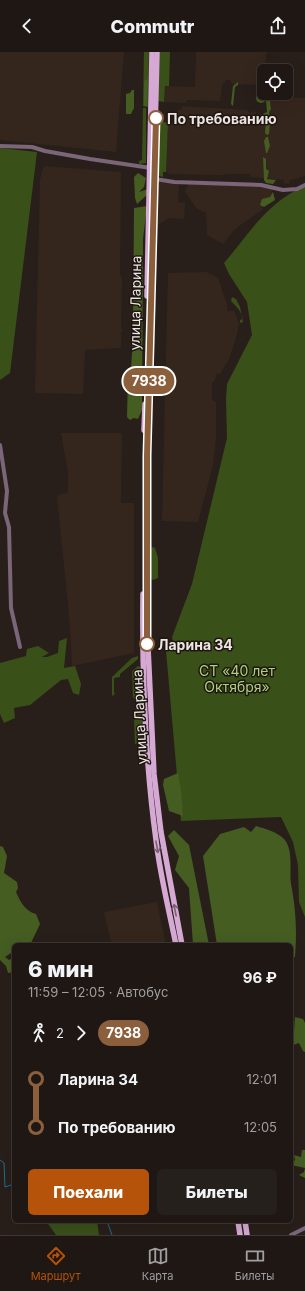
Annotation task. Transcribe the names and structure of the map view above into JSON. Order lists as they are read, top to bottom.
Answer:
{
  "streets": {
    "main road": ["улица Ларина"]
  },
  "parks": ["СТ «40 лет Октября»"],
  "places": ["По требованию", "Ларина 34"],
  "lines": ["bus line 7938"],
  "page": {
    "header": "Commutr",
    "on_map": "7938",
    "heading": ["6 мин", "11:59 – 12:05 · Автобус", "96 ₽"],
    "legs": ["2", "7938"],
    "list": [
      {
        "name": "Ларина 34",
        "value": "12:01"
      },
      {
        "name": "По требованию",
        "value": "12:05"
      }
    ],
    "buttons": ["Поехали", "Билеты"],
    "tabs": ["Маршрут", "Карта", "Билеты"]
  }
}
